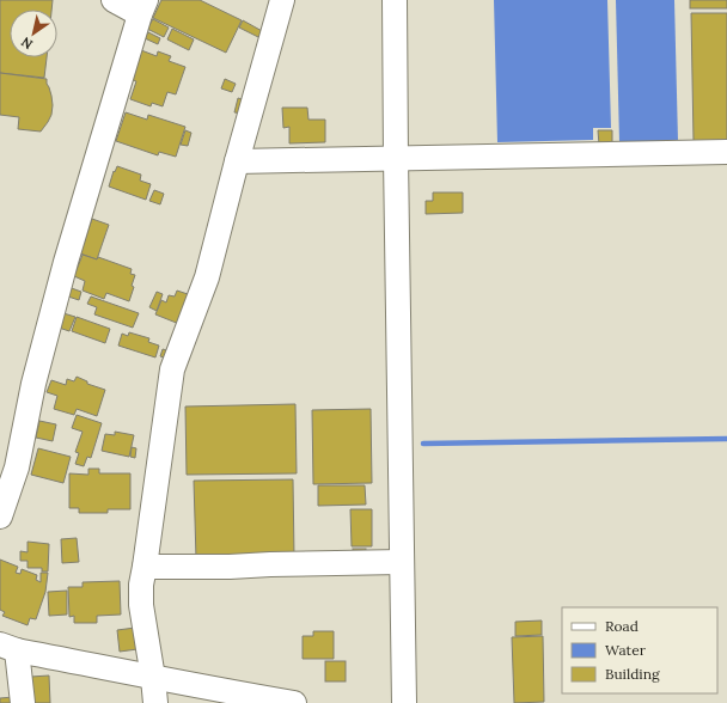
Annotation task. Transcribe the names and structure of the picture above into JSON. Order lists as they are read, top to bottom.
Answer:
{
  "legend": ["Road", "Water", "Building"],
  "north": "bottom left"
}
